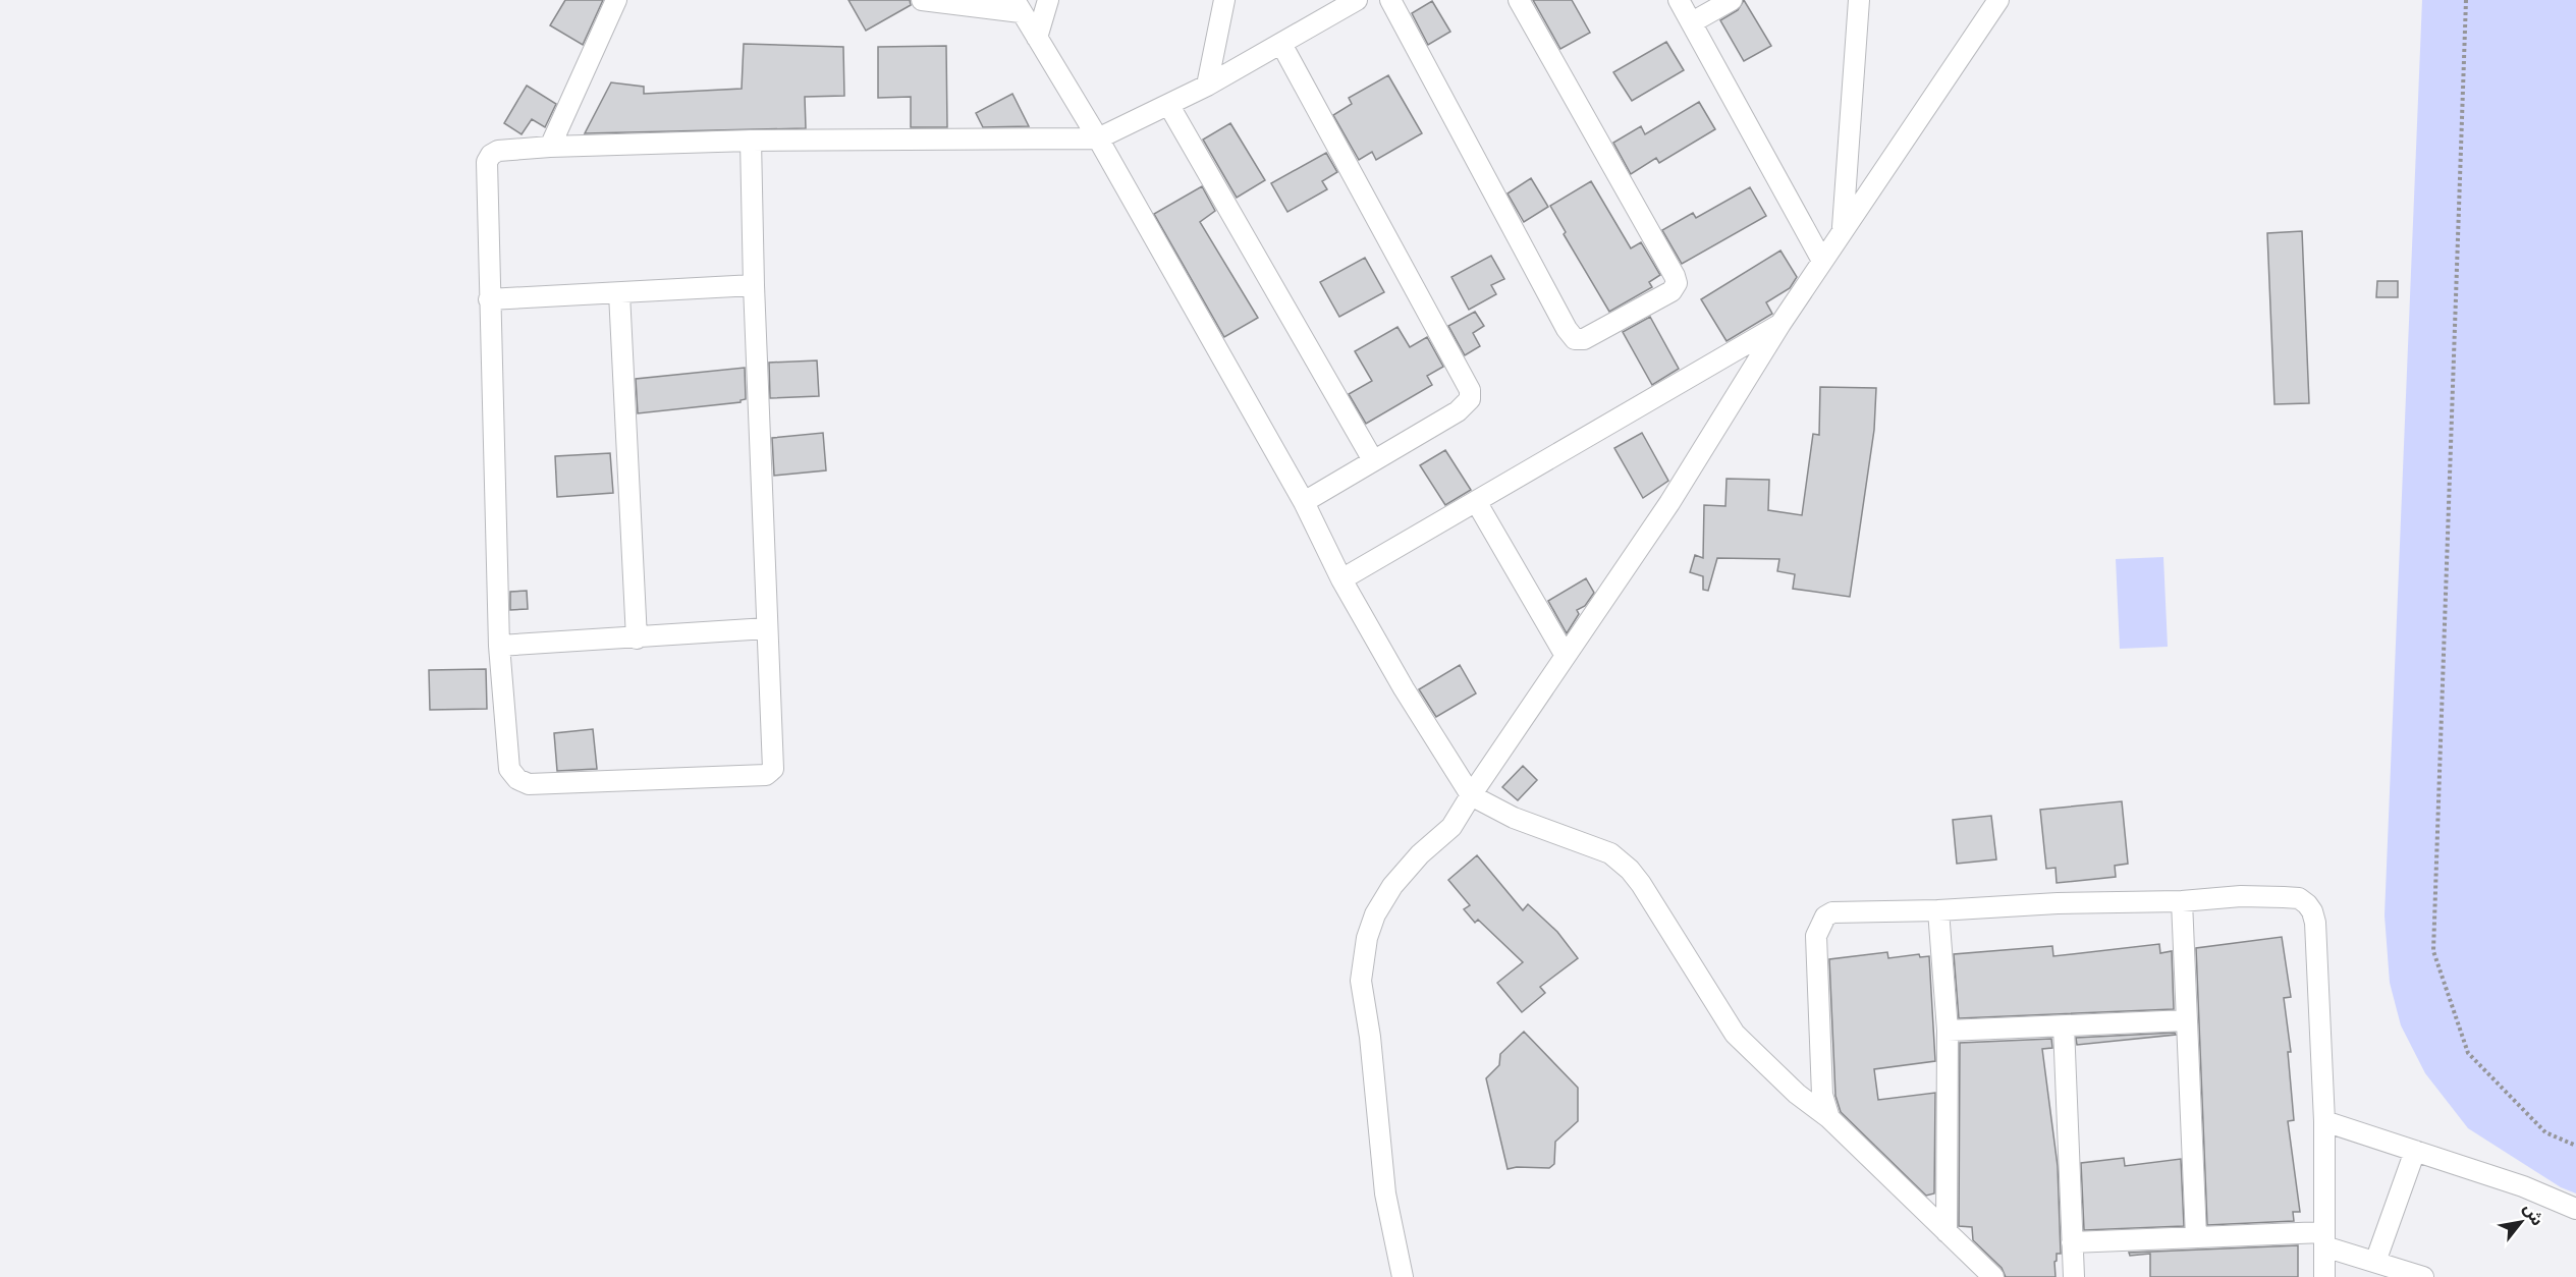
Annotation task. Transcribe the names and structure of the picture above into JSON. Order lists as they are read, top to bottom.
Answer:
{
  "north": "top right"
}
